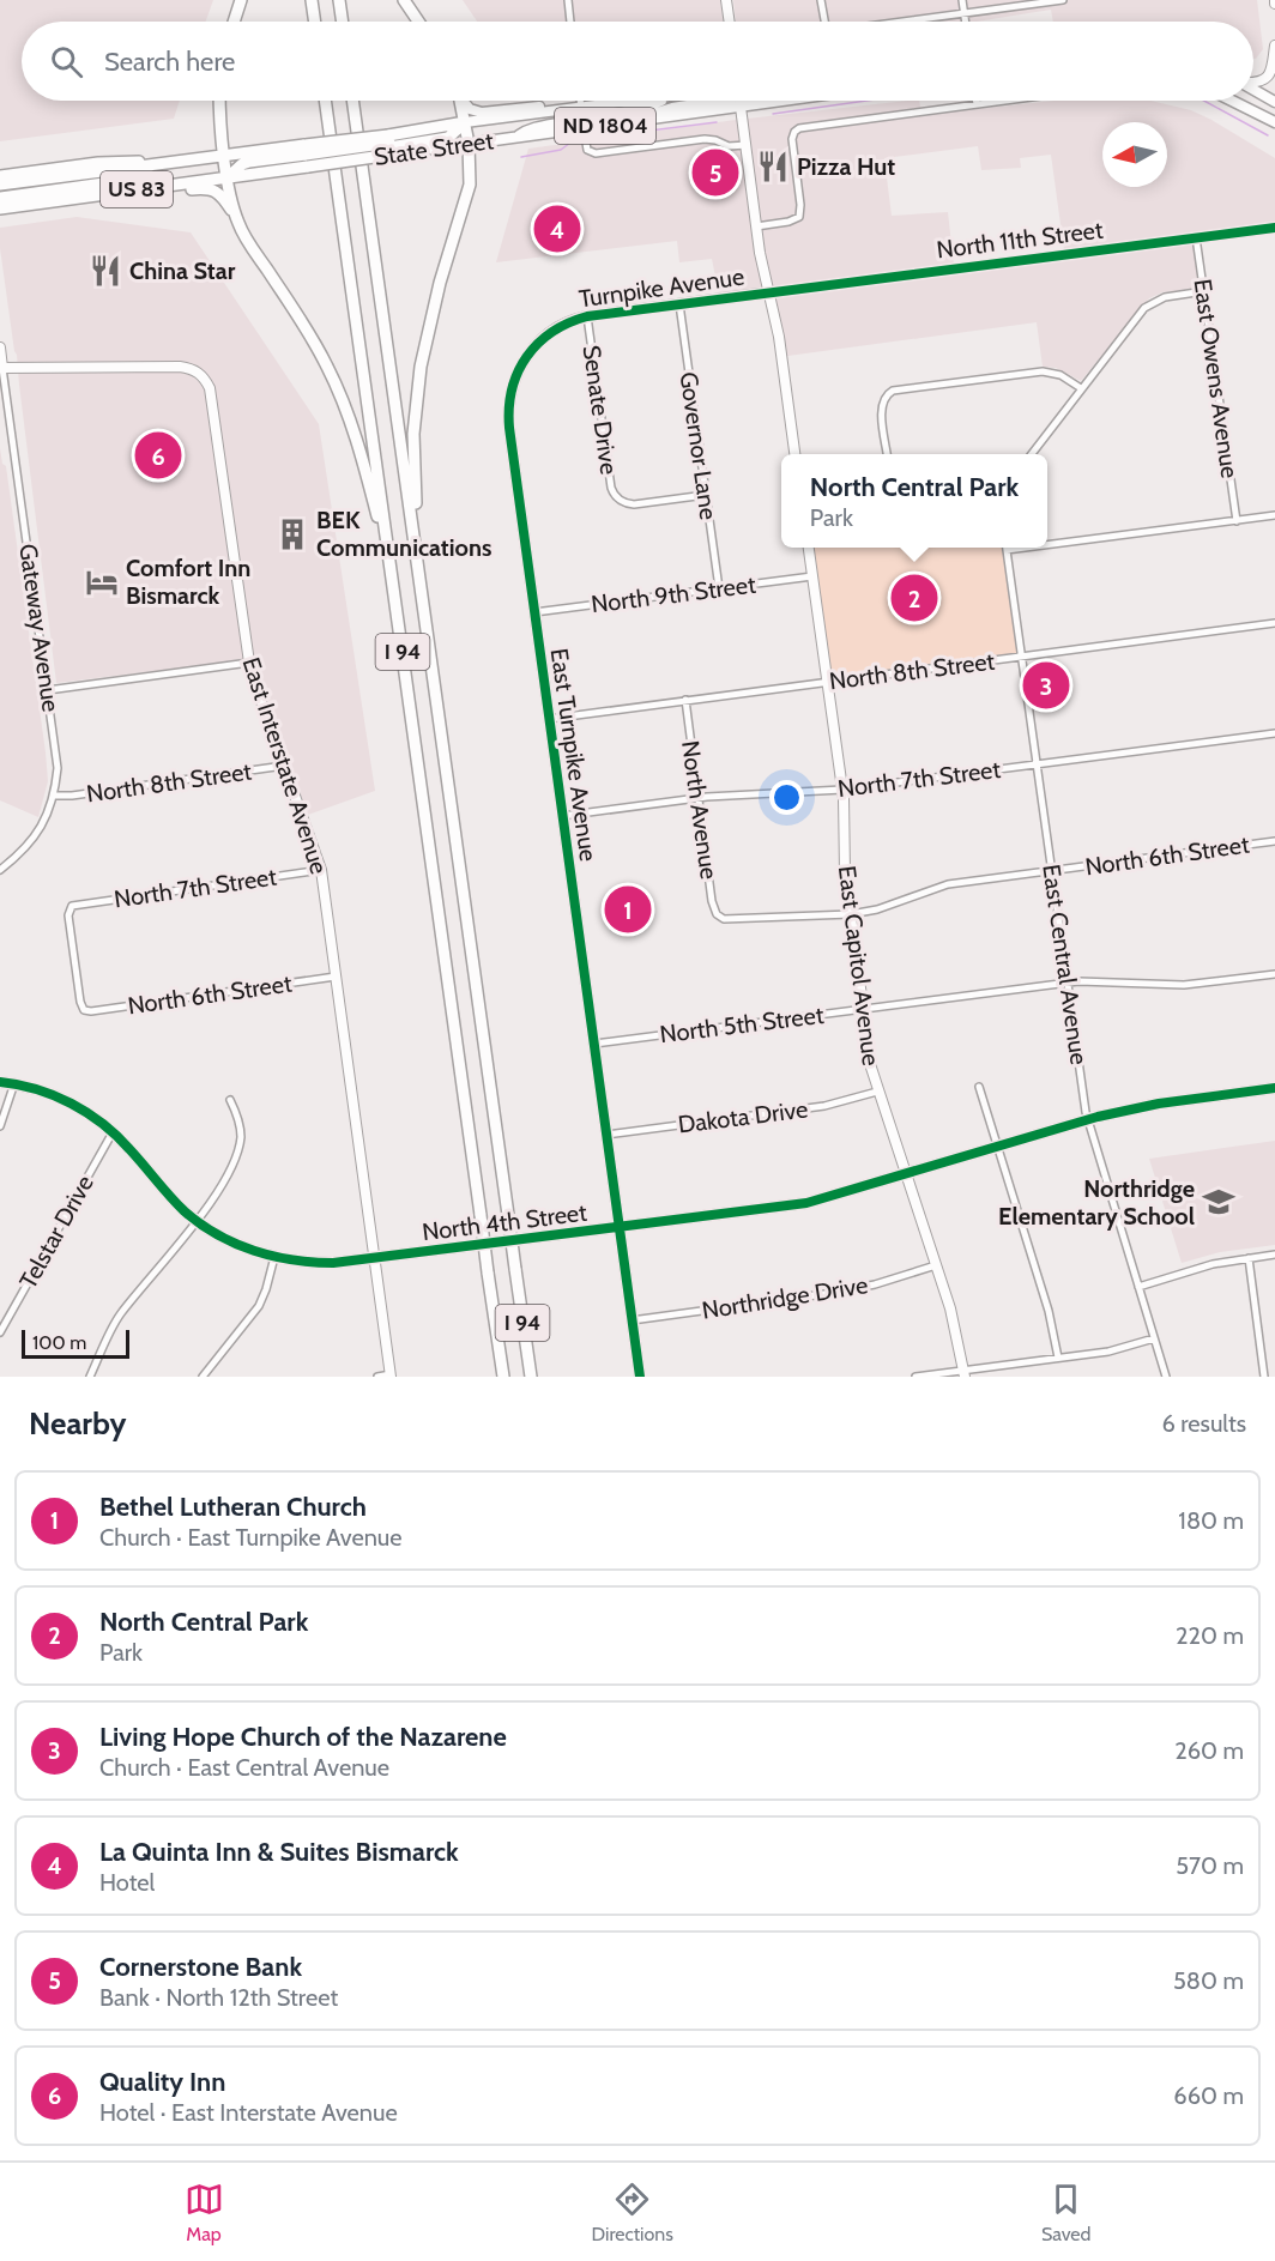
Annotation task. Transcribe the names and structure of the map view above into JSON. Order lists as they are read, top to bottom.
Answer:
{
  "streets": {
    "highway": [
      "ND 1804",
      "State Street",
      "US 83",
      "I 94"
    ],
    "street": [
      "North 11th Street",
      "Turnpike Avenue",
      "East Owens Avenue",
      "Senate Drive",
      "Governor Lane",
      "North 9th Street",
      "Gateway Avenue",
      "North 8th Street",
      "East Turnpike Avenue",
      "East Interstate Avenue",
      "North 7th Street",
      "North Avenue",
      "North 6th Street",
      "East Central Avenue",
      "East Capitol Avenue",
      "North 5th Street",
      "Dakota Drive",
      "North 4th Street",
      "Telstar Drive",
      "Northridge Drive"
    ]
  },
  "crossings": [
    ["North 11th Street", "Turnpike Avenue"],
    ["North 11th Street", "East Owens Avenue"],
    ["Turnpike Avenue", "Senate Drive"],
    ["Turnpike Avenue", "Governor Lane"],
    ["Turnpike Avenue", "East Turnpike Avenue"],
    ["Senate Drive", "Governor Lane"],
    ["Governor Lane", "North 9th Street"],
    ["North 9th Street", "East Turnpike Avenue"],
    ["North 9th Street", "East Capitol Avenue"],
    ["Gateway Avenue", "North 8th Street"],
    ["Gateway Avenue", "East Interstate Avenue"],
    ["North 8th Street", "East Turnpike Avenue"],
    ["North 8th Street", "East Interstate Avenue"],
    ["North 8th Street", "North Avenue"],
    ["North 8th Street", "East Central Avenue"],
    ["North 8th Street", "East Capitol Avenue"],
    ["East Turnpike Avenue", "North 7th Street"],
    ["East Turnpike Avenue", "North 5th Street"],
    ["East Turnpike Avenue", "Dakota Drive"],
    ["East Turnpike Avenue", "North 4th Street"],
    ["East Turnpike Avenue", "Northridge Drive"],
    ["East Interstate Avenue", "North 7th Street"],
    ["East Interstate Avenue", "North 6th Street"],
    ["East Interstate Avenue", "North 4th Street"],
    ["North 7th Street", "North Avenue"],
    ["North 7th Street", "North 6th Street"],
    ["North 7th Street", "East Central Avenue"],
    ["North 7th Street", "East Capitol Avenue"],
    ["North Avenue", "North 6th Street"],
    ["North 6th Street", "East Central Avenue"],
    ["North 6th Street", "East Capitol Avenue"],
    ["East Central Avenue", "North 5th Street"],
    ["East Central Avenue", "North 4th Street"],
    ["East Capitol Avenue", "North 5th Street"],
    ["East Capitol Avenue", "Dakota Drive"],
    ["East Capitol Avenue", "North 4th Street"],
    ["East Capitol Avenue", "Northridge Drive"],
    ["North 4th Street", "Telstar Drive"]
  ],
  "places": {
    "restaurant": ["Pizza Hut", "China Star"],
    "building": ["BEK Communications"],
    "hotel": ["Comfort Inn Bismarck"],
    "school or university": ["Northridge Elementary School"]
  },
  "scale_bar": "100 m",
  "north": "left",
  "page": {
    "search": "Search here",
    "pins": [
      "5",
      "4",
      "6",
      "2",
      "3",
      "1"
    ],
    "popup": ["North Central Park", "Park"],
    "scale": "100 m",
    "heading": ["Nearby", "6 results"],
    "list": [
      {
        "mark": "1",
        "name": "Bethel Lutheran Church",
        "note": "Church · East Turnpike Avenue",
        "value": "180 m"
      },
      {
        "mark": "2",
        "name": "North Central Park",
        "note": "Park",
        "value": "220 m"
      },
      {
        "mark": "3",
        "name": "Living Hope Church of the Nazarene",
        "note": "Church · East Central Avenue",
        "value": "260 m"
      },
      {
        "mark": "4",
        "name": "La Quinta Inn & Suites Bismarck",
        "note": "Hotel",
        "value": "570 m"
      },
      {
        "mark": "5",
        "name": "Cornerstone Bank",
        "note": "Bank · North 12th Street",
        "value": "580 m"
      },
      {
        "mark": "6",
        "name": "Quality Inn",
        "note": "Hotel · East Interstate Avenue",
        "value": "660 m"
      }
    ],
    "nav": ["Map", "Directions", "Saved"]
  }
}
